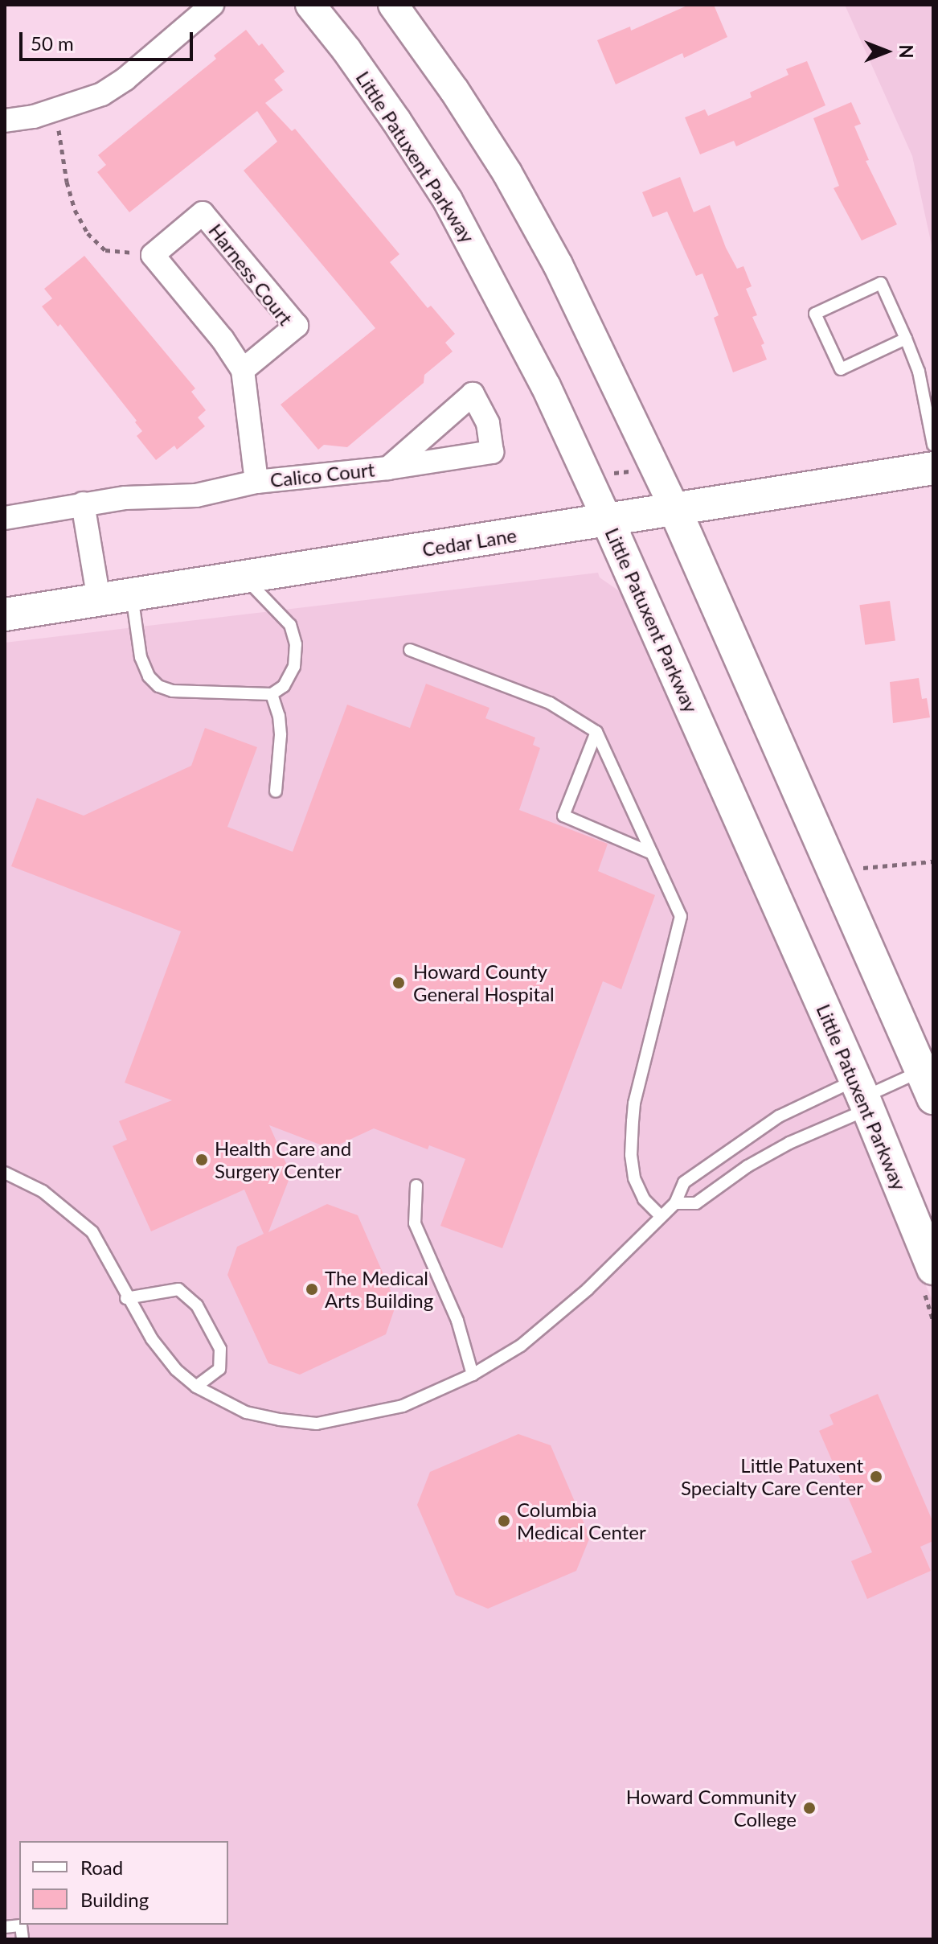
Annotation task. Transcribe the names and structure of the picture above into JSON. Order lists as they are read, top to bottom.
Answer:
{
  "streets": {
    "main road": ["Little Patuxent Parkway", "Cedar Lane"],
    "street": ["Harness Court", "Calico Court"]
  },
  "crossings": [
    ["Little Patuxent Parkway", "Cedar Lane"]
  ],
  "places": [
    "Howard County General Hospital",
    "Health Care and Surgery Center",
    "The Medical Arts Building",
    "Little Patuxent Specialty Care Center",
    "Columbia Medical Center",
    "Howard Community College"
  ],
  "legend": ["Road", "Building"],
  "scale_bar": "50 m",
  "north": "right"
}
